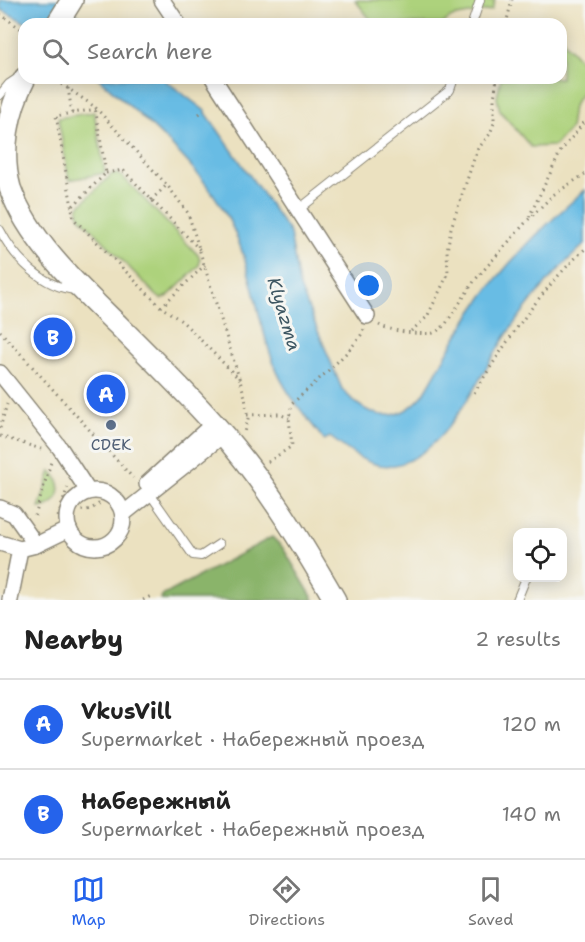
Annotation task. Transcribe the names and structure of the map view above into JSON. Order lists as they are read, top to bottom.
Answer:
{
  "water": ["Klyazma"],
  "places": ["CDEK"],
  "page": {
    "search": "Search here",
    "pins": ["B", "A"],
    "heading": ["Nearby", "2 results"],
    "list": [
      {
        "mark": "A",
        "name": "VkusVill",
        "note": "Supermarket · Набережный проезд",
        "value": "120 m"
      },
      {
        "mark": "B",
        "name": "Набережный",
        "note": "Supermarket · Набережный проезд",
        "value": "140 m"
      }
    ],
    "nav": ["Map", "Directions", "Saved"]
  }
}
